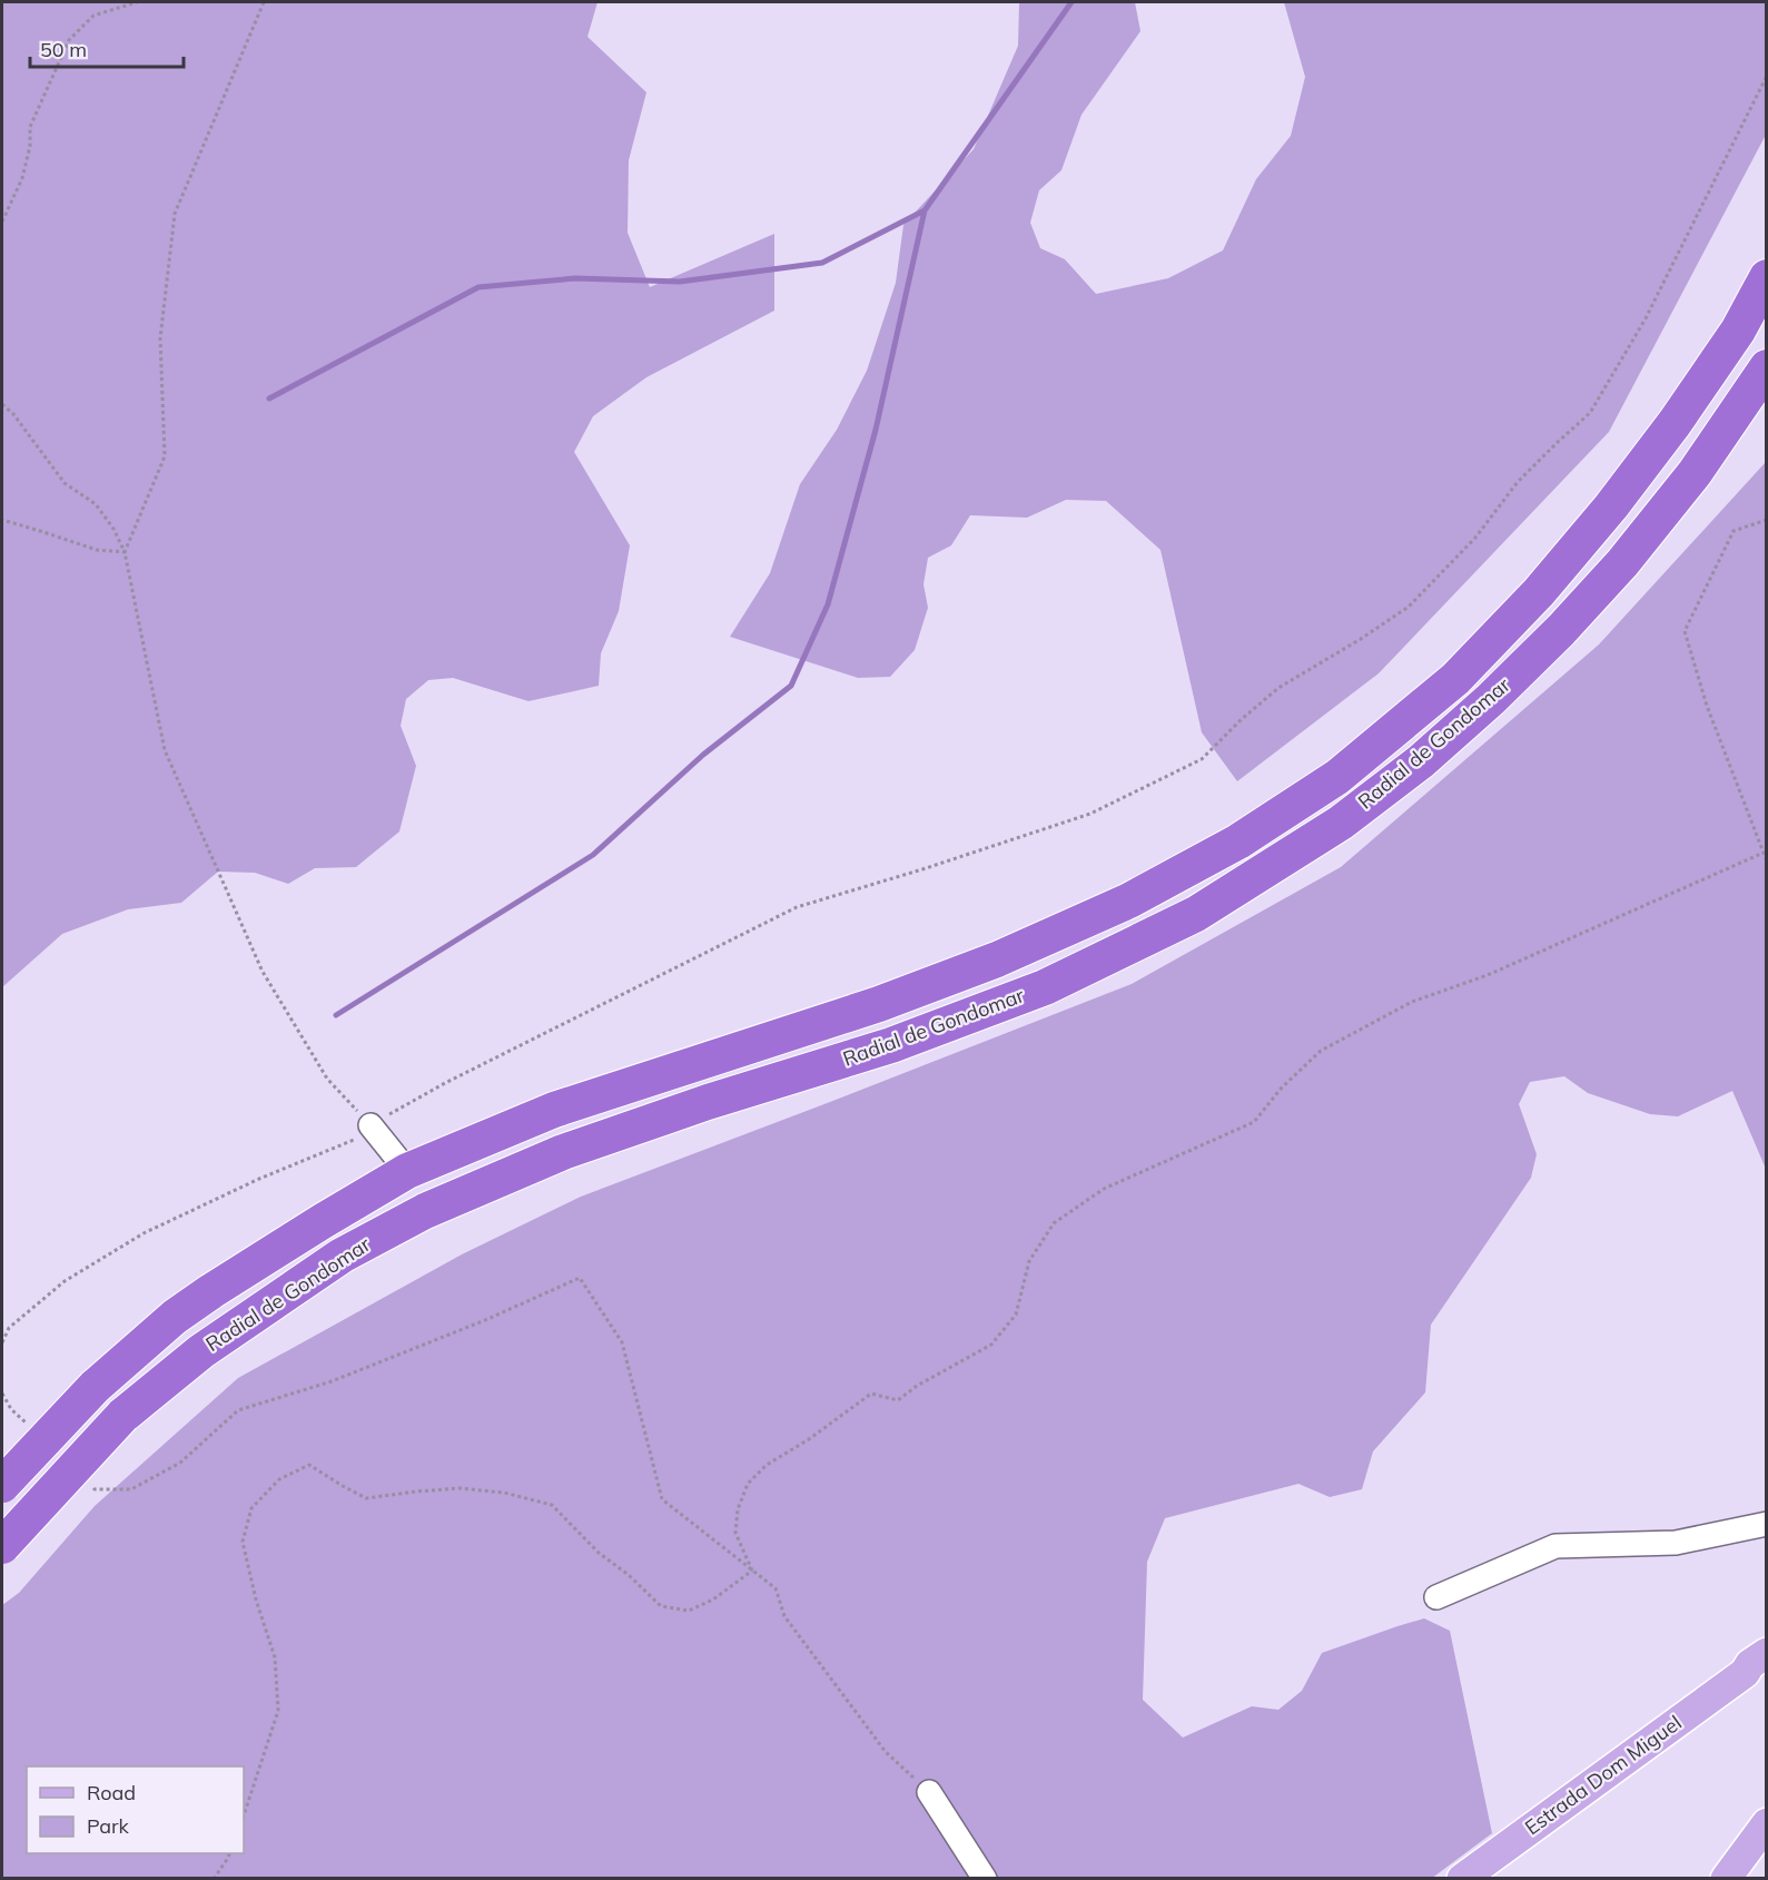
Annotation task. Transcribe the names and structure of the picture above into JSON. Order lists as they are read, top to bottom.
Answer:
{
  "streets": {
    "highway": ["Radial de Gondomar"],
    "main road": ["Estrada Dom Miguel"]
  },
  "legend": ["Road", "Park"],
  "scale_bar": "50 m"
}
